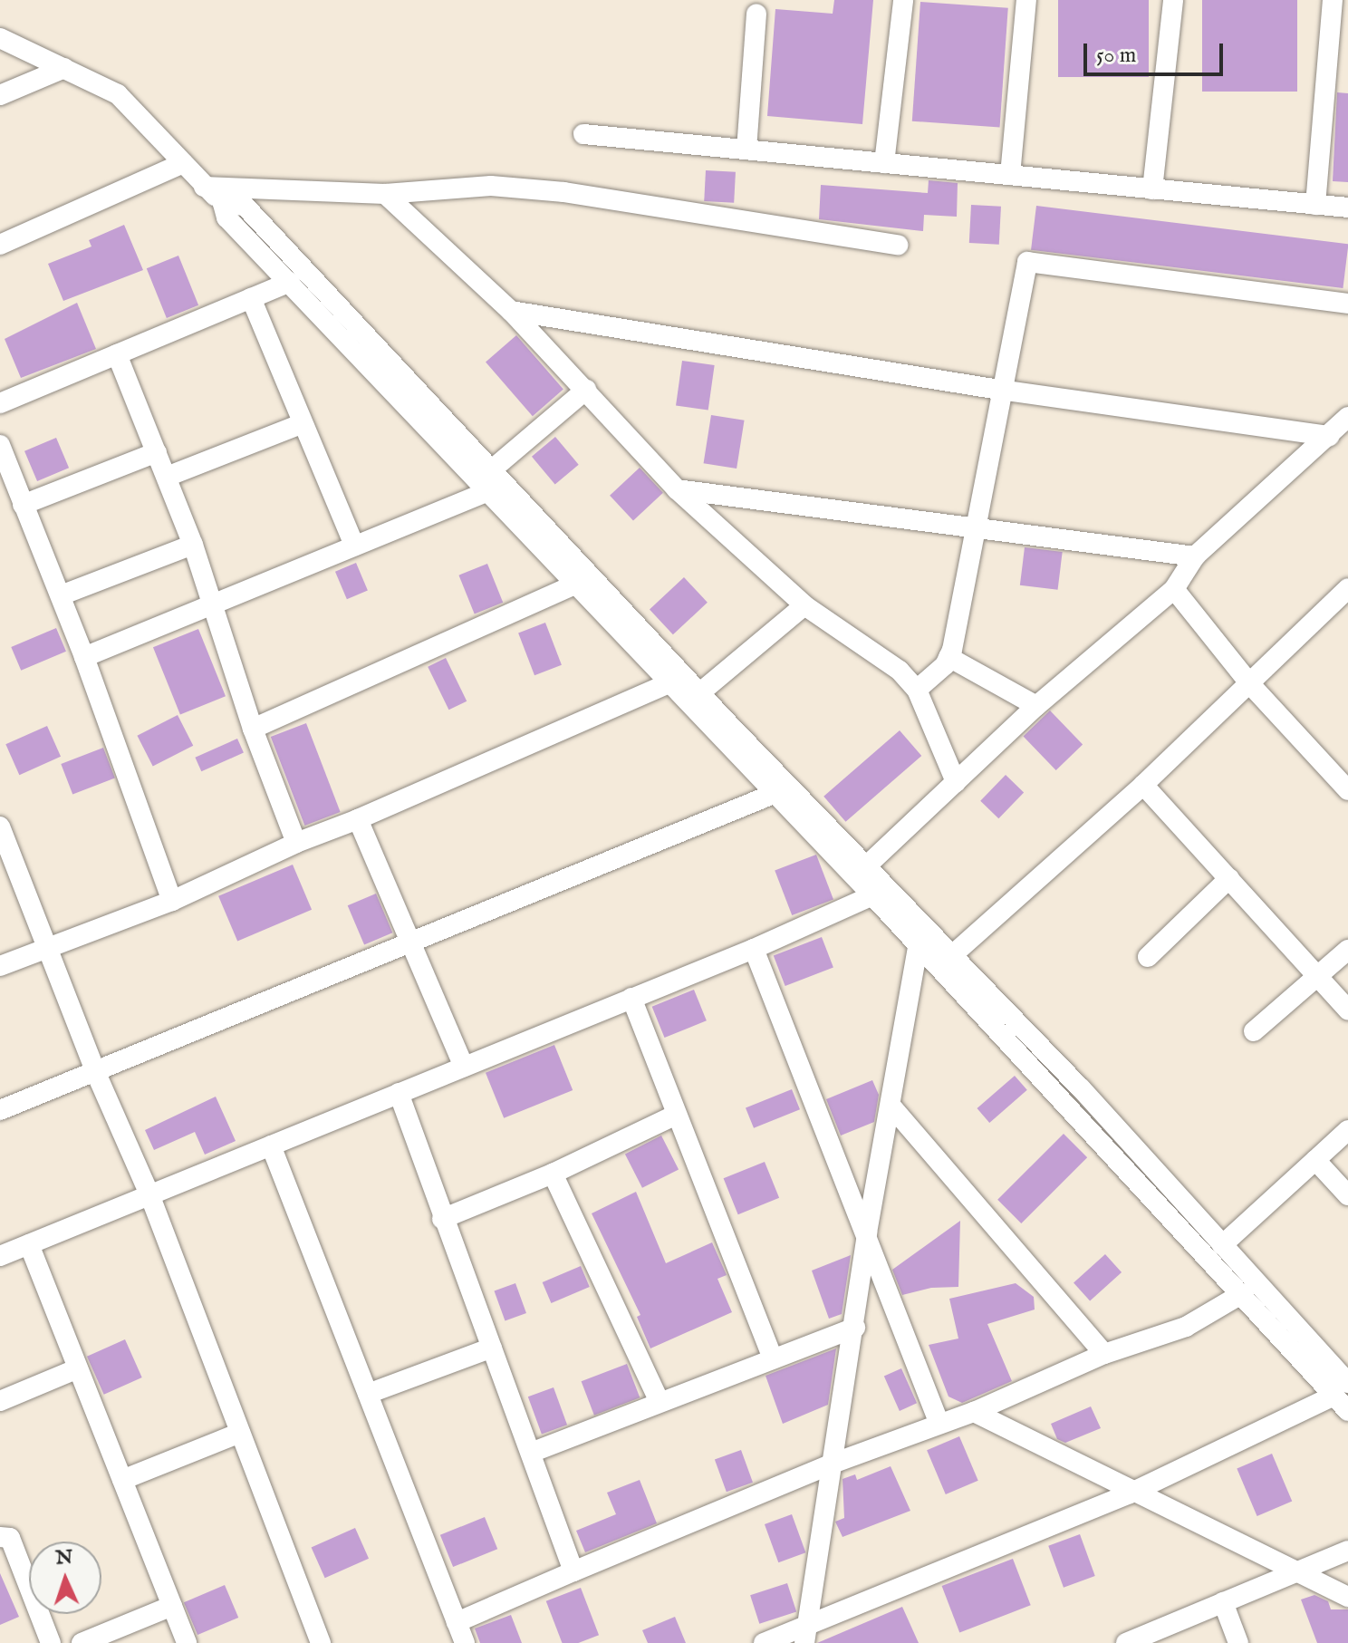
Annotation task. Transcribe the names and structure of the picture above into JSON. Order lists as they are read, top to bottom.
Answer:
{
  "scale_bar": "50 m",
  "north": "top"
}
